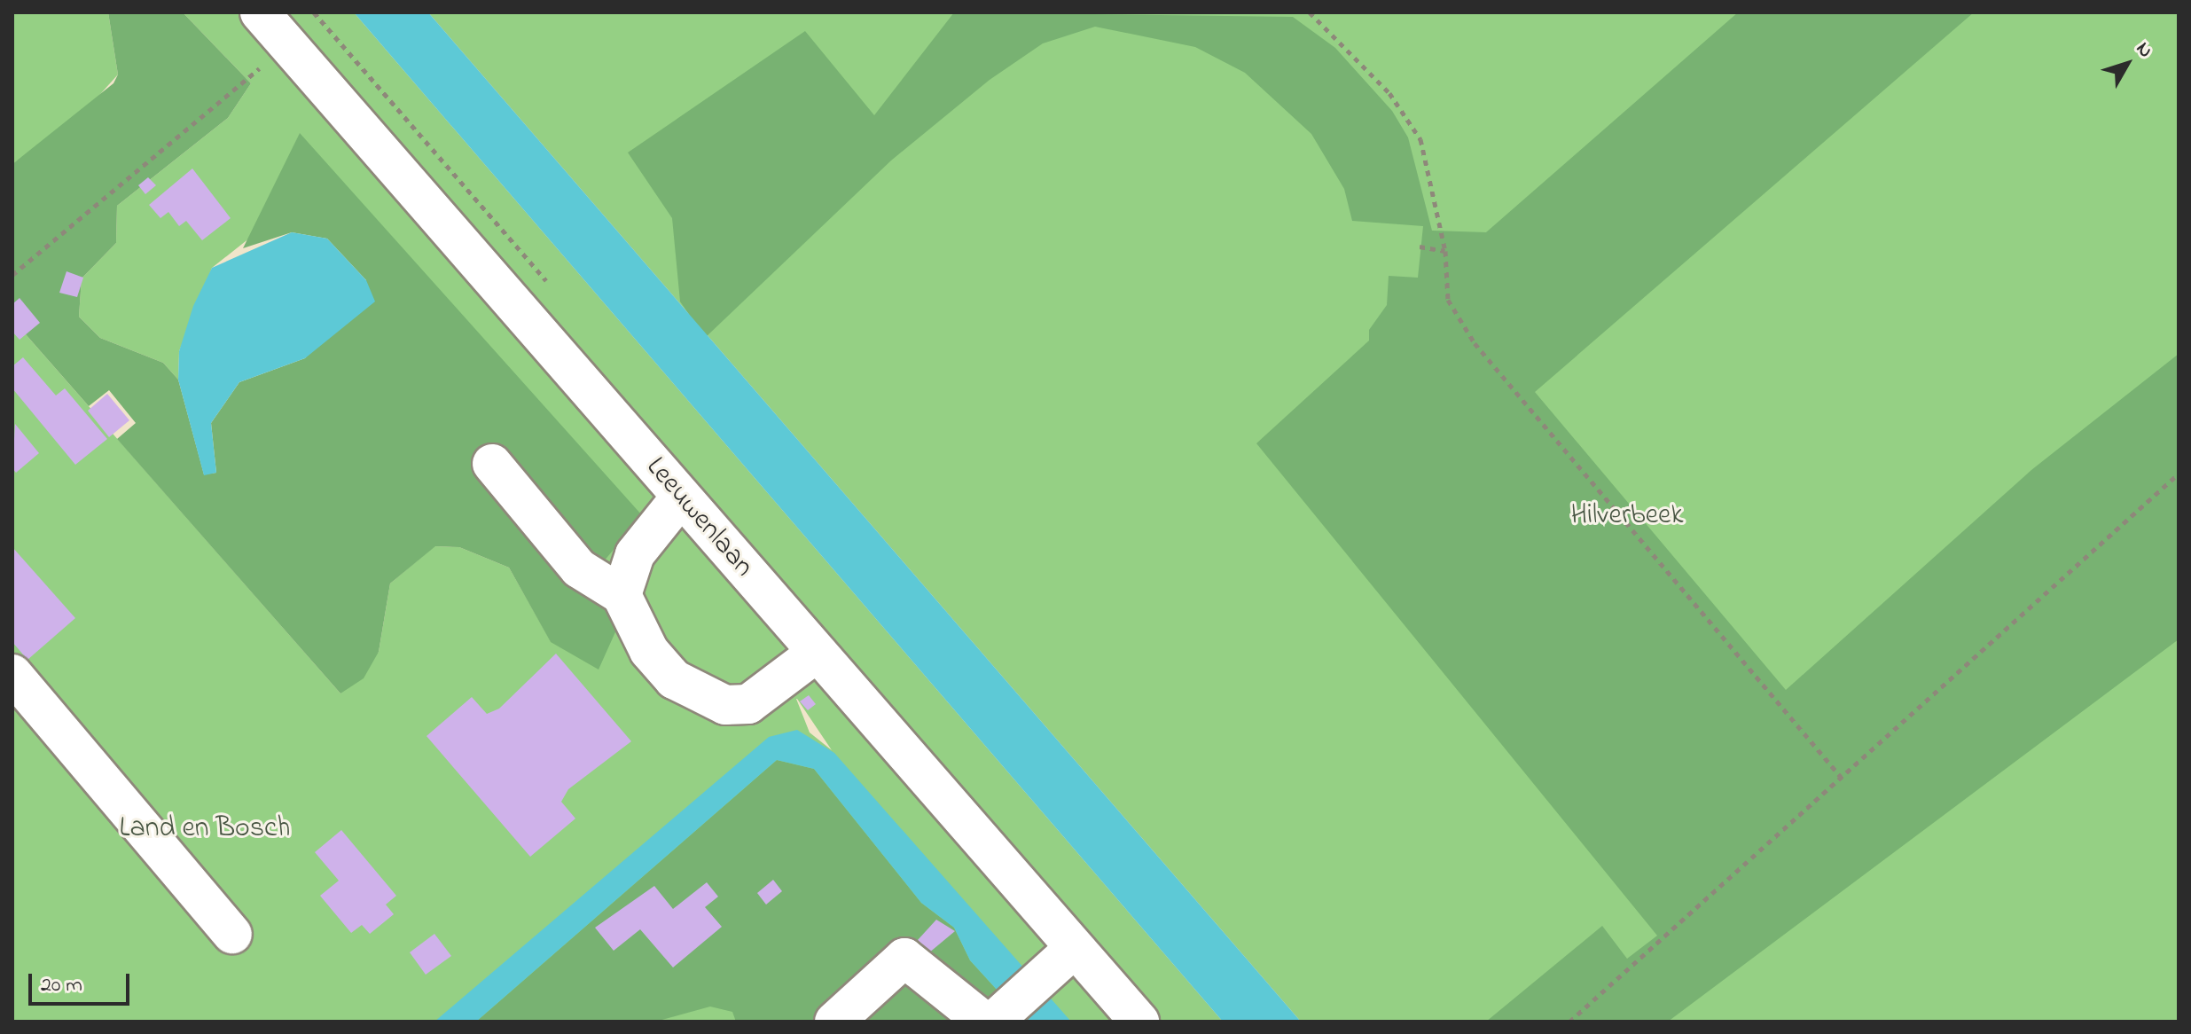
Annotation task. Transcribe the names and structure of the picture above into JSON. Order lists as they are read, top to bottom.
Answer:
{
  "streets": {
    "street": ["Leeuwenlaan"]
  },
  "parks": ["Hilverbeek", "Land en Bosch"],
  "scale_bar": "20 m",
  "north": "top right"
}
